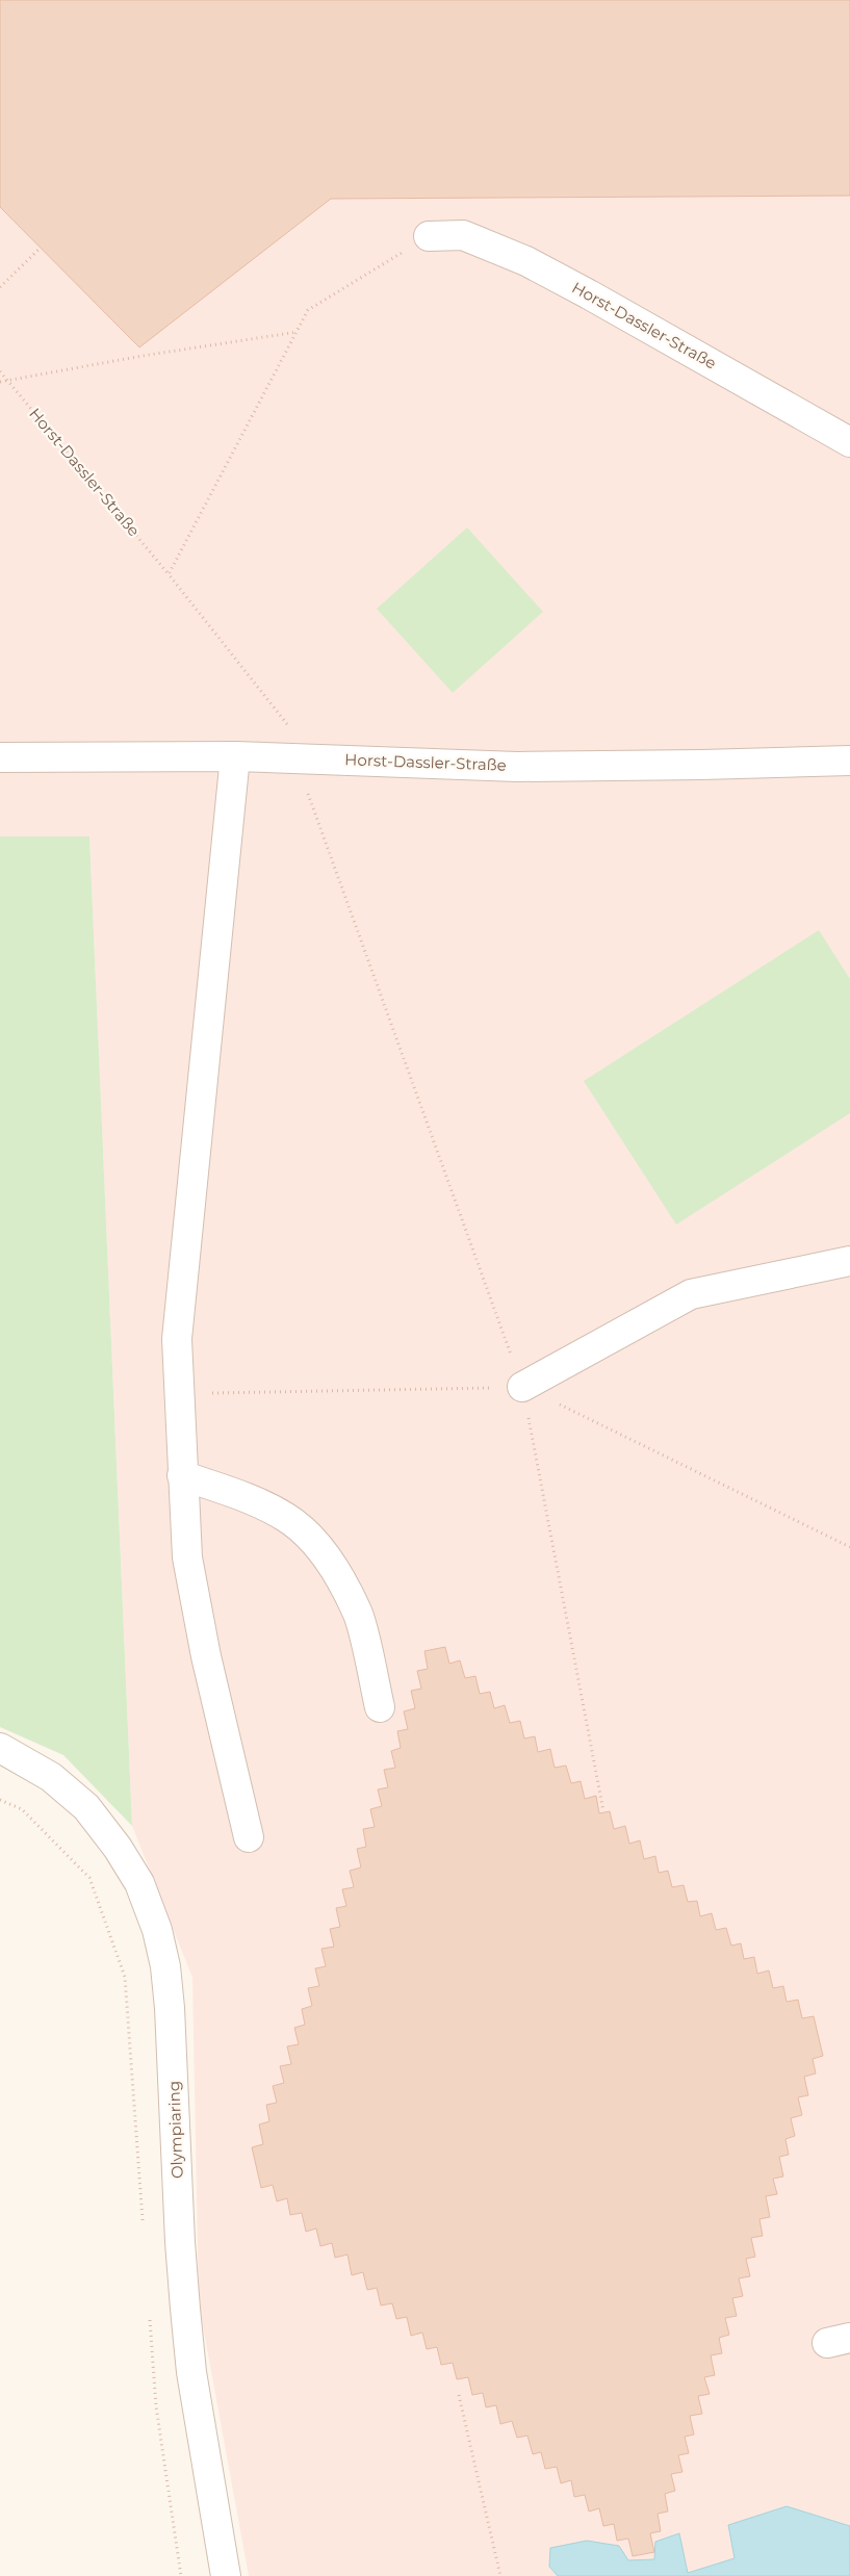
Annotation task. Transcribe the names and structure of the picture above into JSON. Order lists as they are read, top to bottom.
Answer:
{
  "streets": {
    "street": ["Horst-Dassler-Straße", "Olympiaring"]
  }
}
